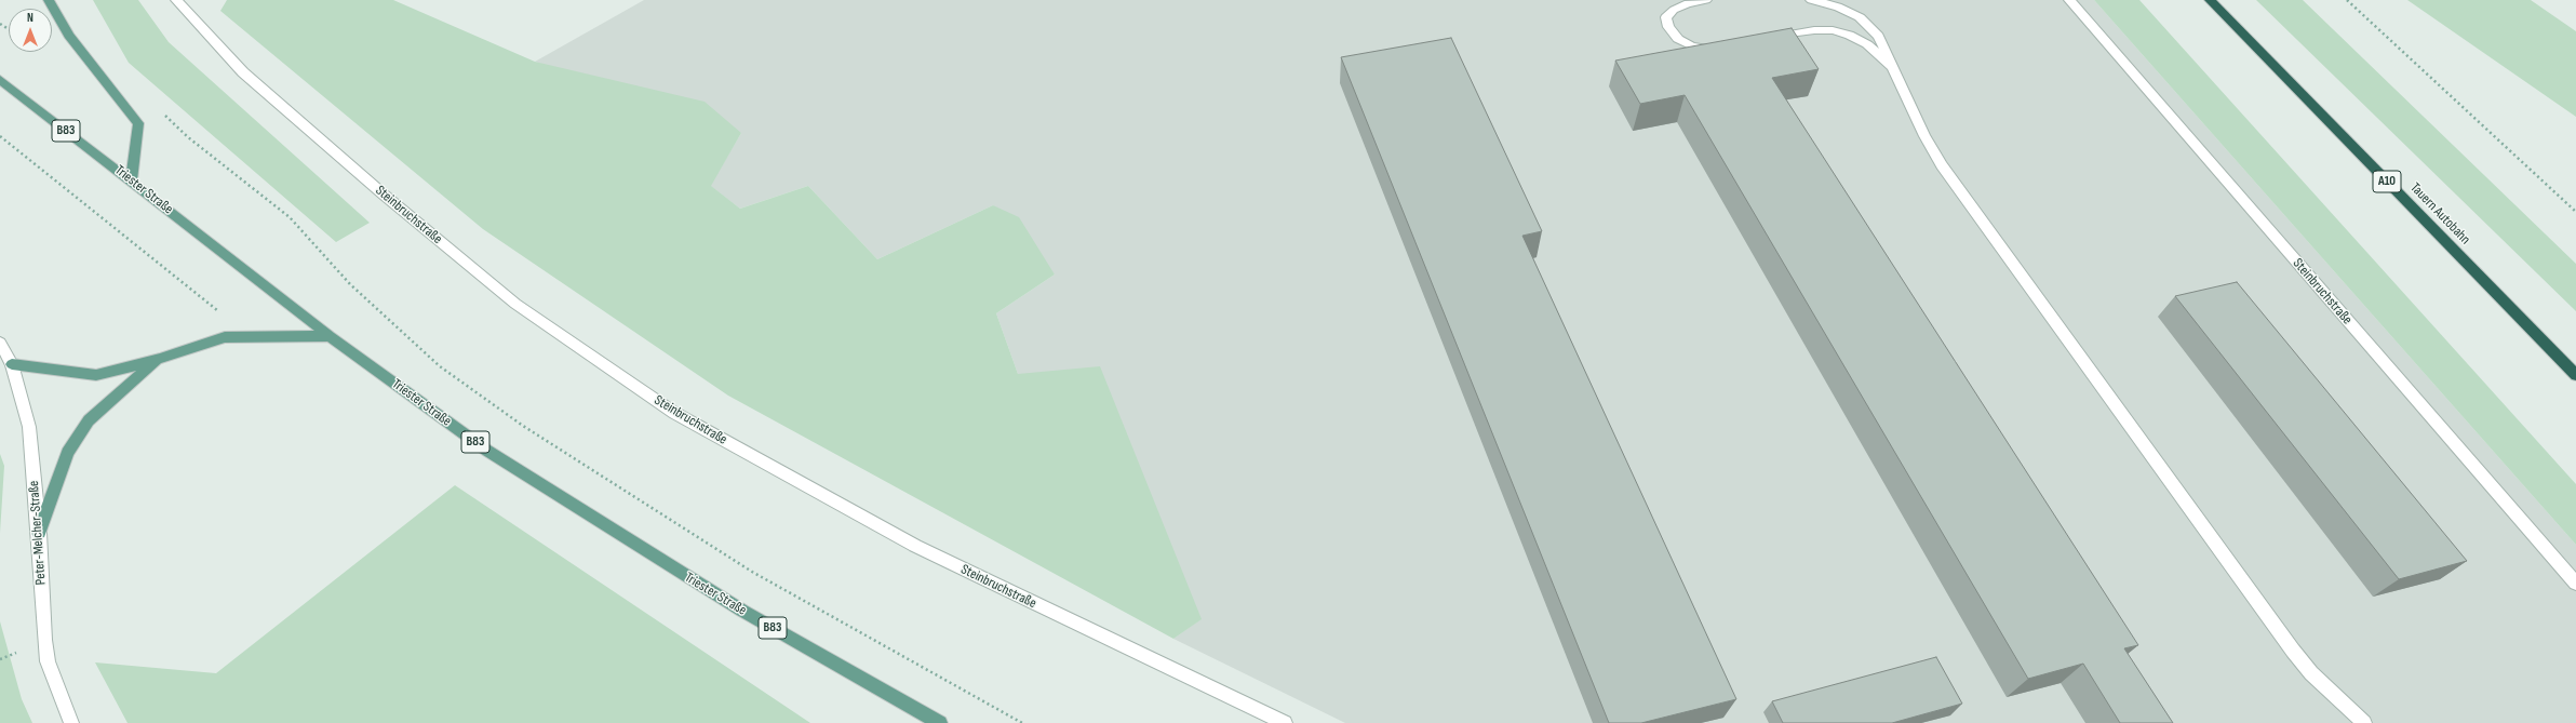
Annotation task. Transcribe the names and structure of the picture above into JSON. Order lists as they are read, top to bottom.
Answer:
{
  "streets": {
    "highway": ["A10", "Tauern Autobahn"],
    "main road": ["B83", "Triester Straße"],
    "street": ["Steinbruchstraße", "Peter-Melcher-Straße"]
  },
  "north": "top"
}
